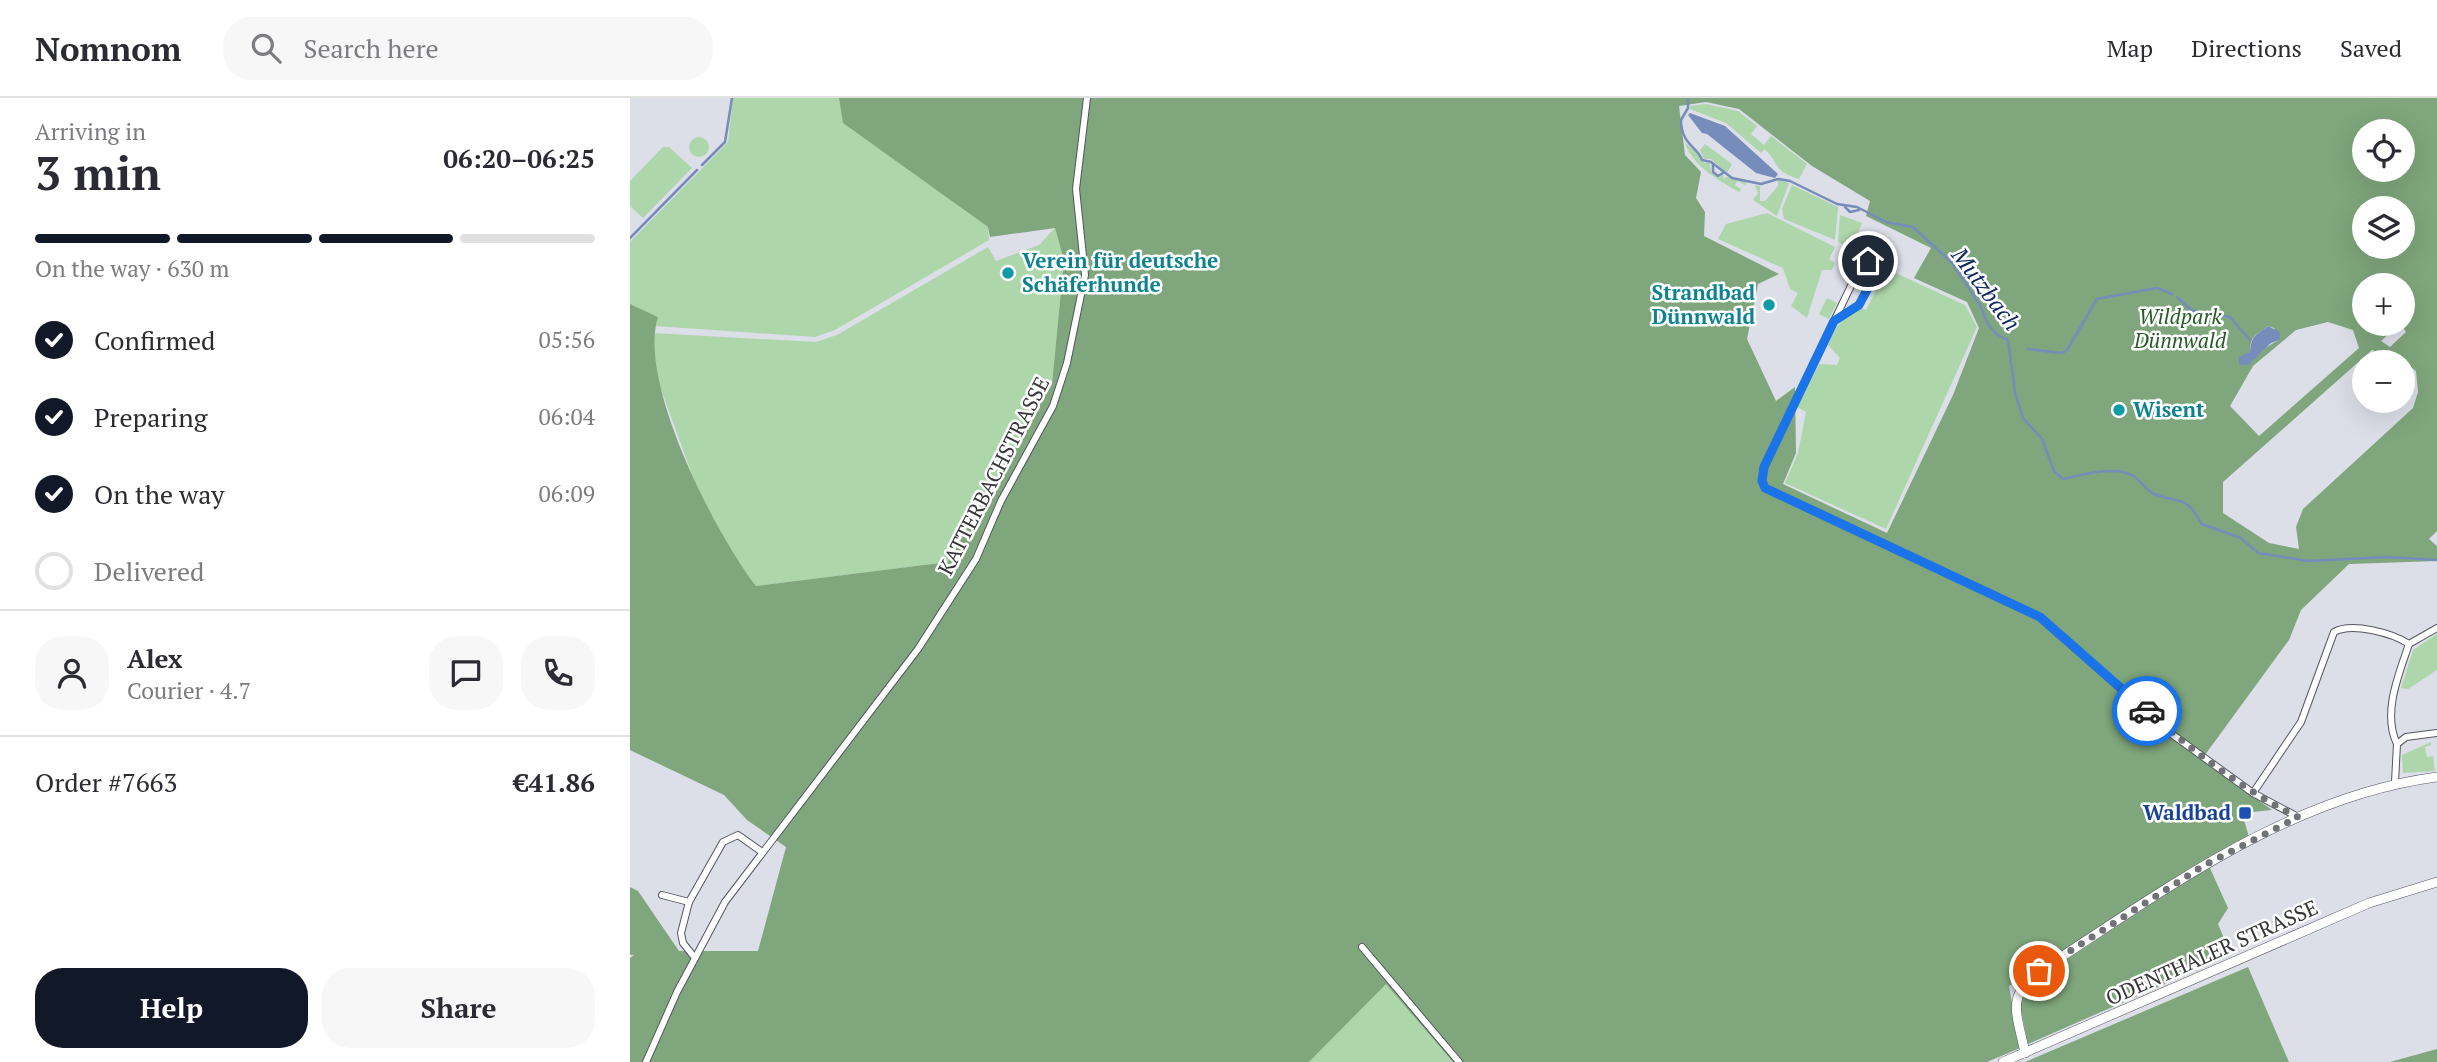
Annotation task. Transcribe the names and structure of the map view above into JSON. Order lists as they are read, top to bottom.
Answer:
{
  "streets": {
    "street": ["KATTERBACHSTRASSE", "ODENTHALER STRASSE"]
  },
  "water": ["Mutzbach"],
  "parks": ["Wildpark Dünnwald"],
  "places": {
    "other": ["Verein für deutsche Schäferhunde", "Strandbad Dünnwald", "Wisent"],
    "transit": ["Waldbad"]
  },
  "page": {
    "header": "Nomnom",
    "search": "Search here",
    "nav": ["Map", "Directions", "Saved"],
    "heading": ["3 min", "Arriving in", "06:20–06:25"],
    "panel": [
      "Alex",
      "Courier · 4.7",
      "Order #7663",
      "€41.86"
    ],
    "map_buttons": ["+", "−"],
    "bar": "On the way · 630 m",
    "list": [
      ["Confirmed", "05:56"],
      ["Preparing", "06:04"],
      ["On the way", "06:09"],
      "Delivered"
    ],
    "buttons": ["Help", "Share"]
  }
}
